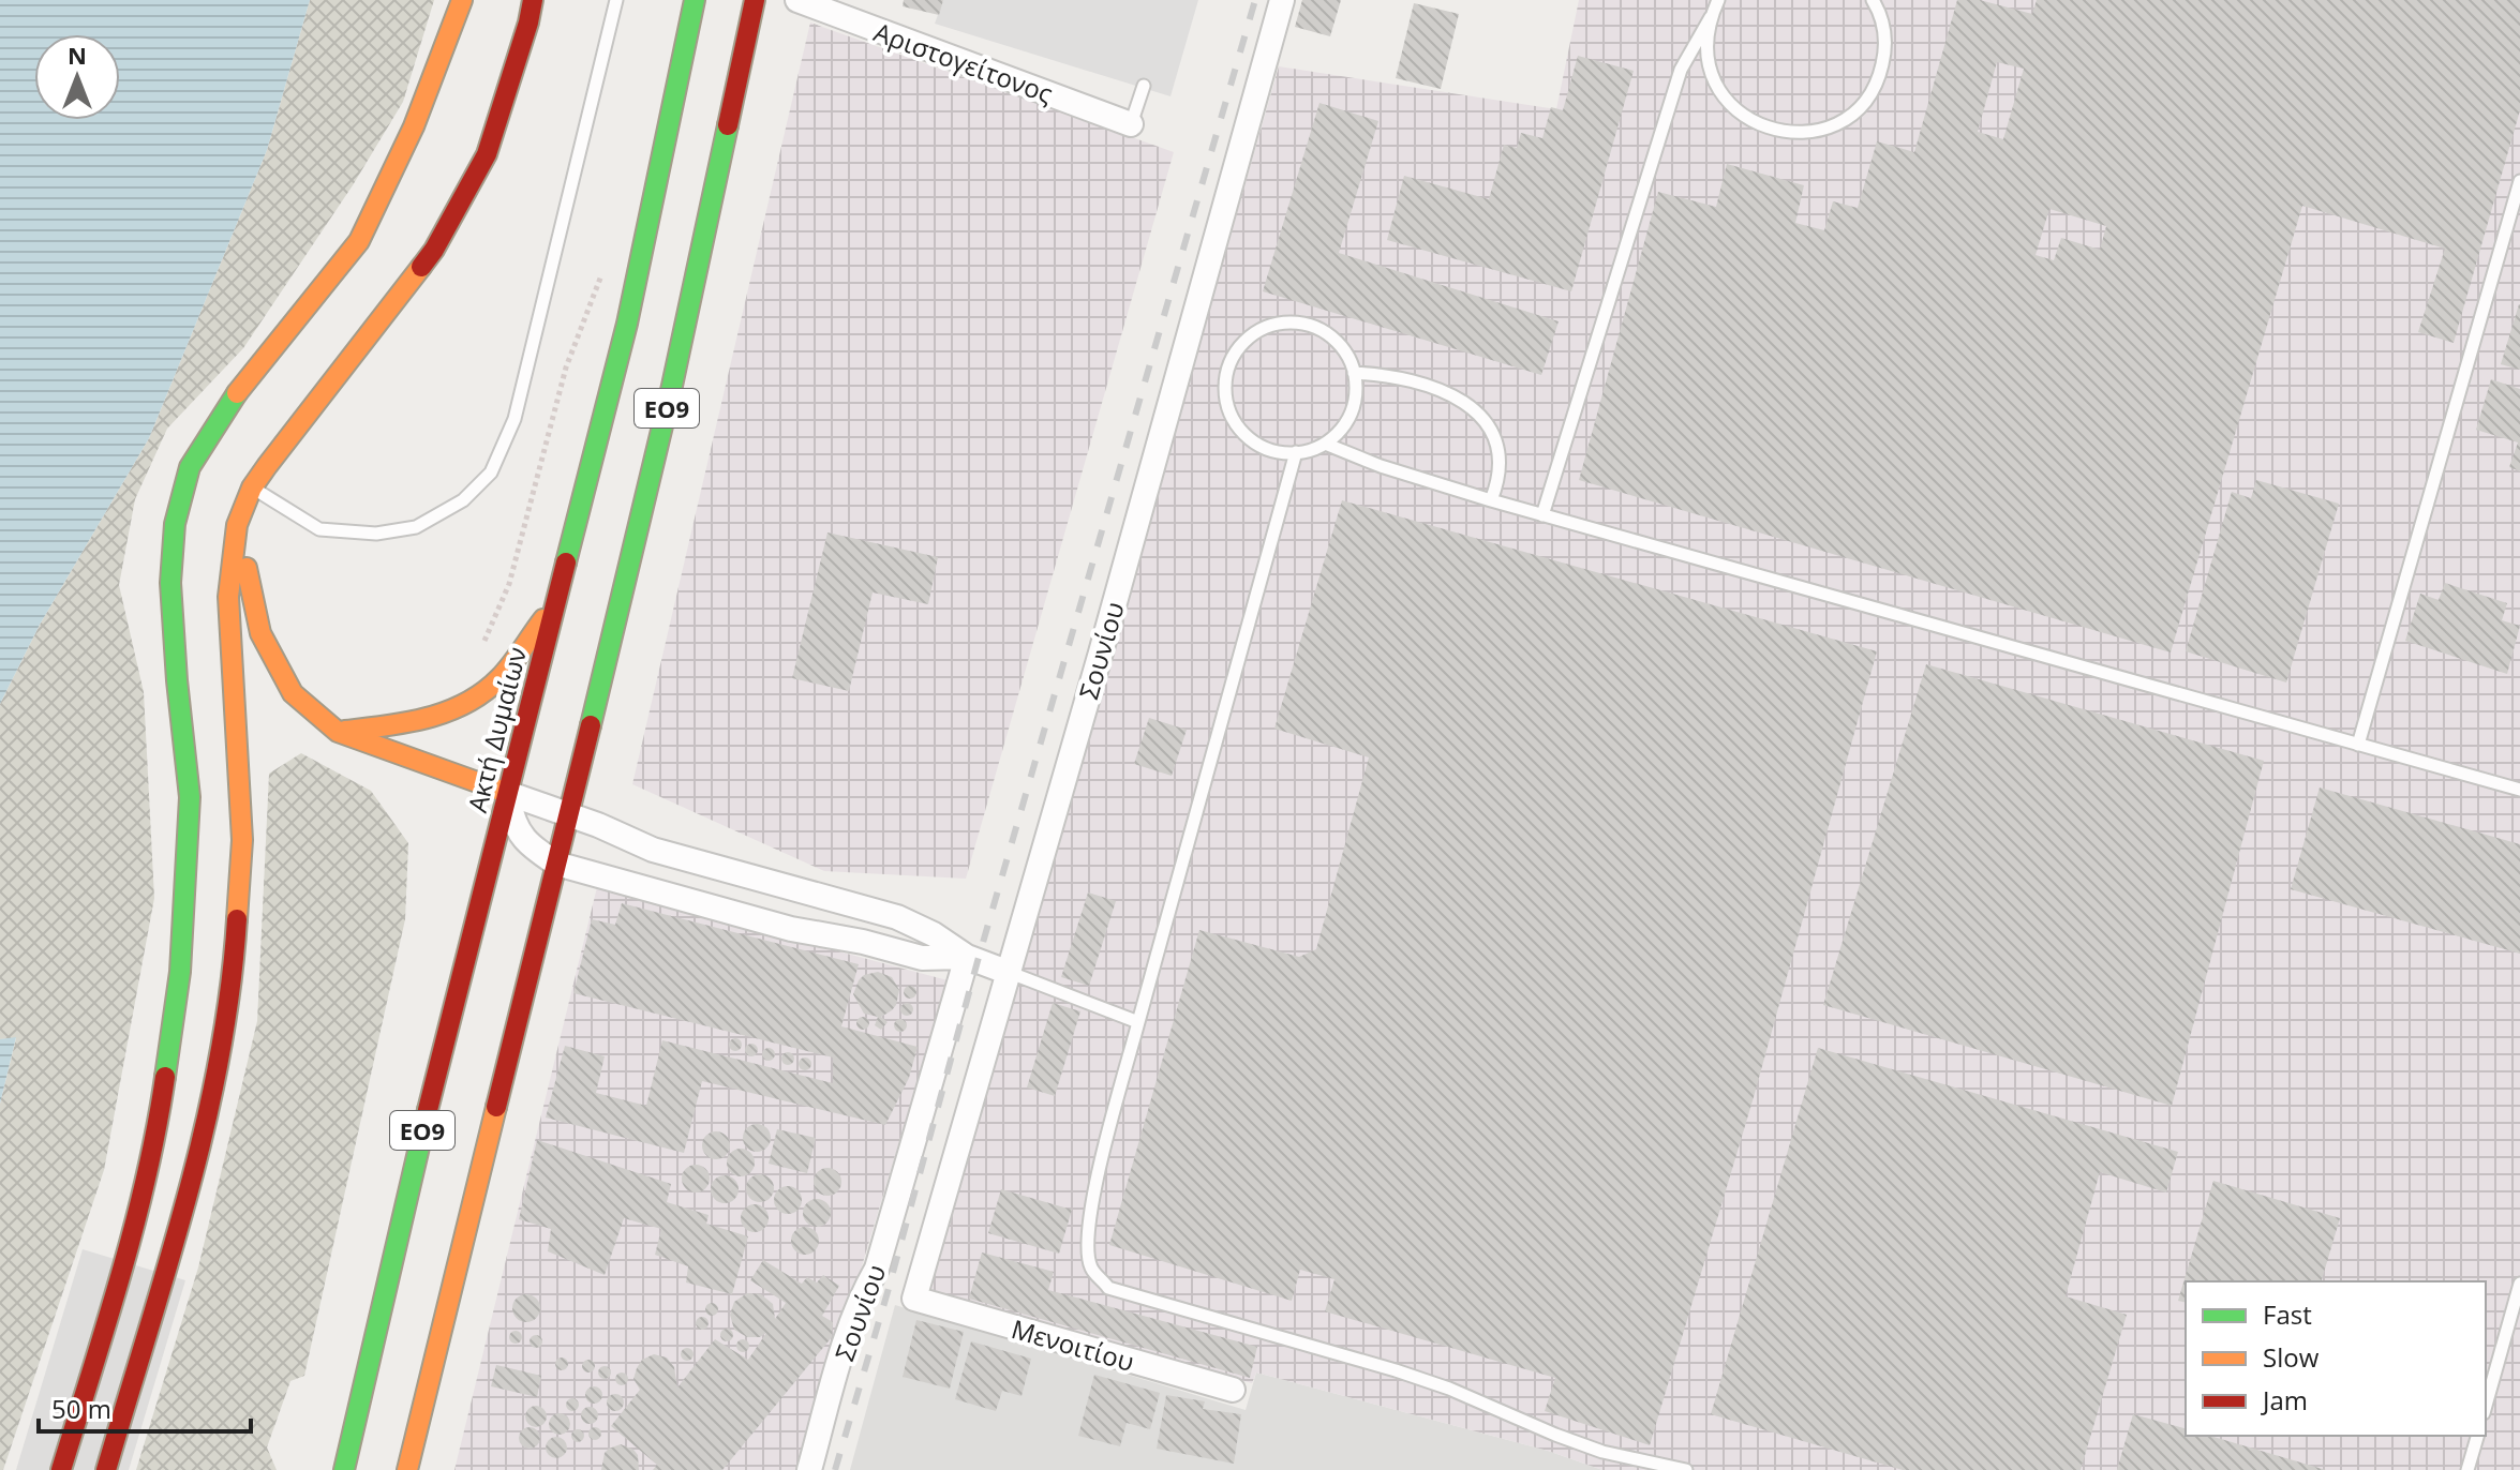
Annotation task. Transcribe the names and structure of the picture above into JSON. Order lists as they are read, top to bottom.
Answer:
{
  "streets": {
    "main road": ["ΕΟ9", "Ακτή Δυμαίων"],
    "street": ["Αριστογείτονος", "Σουνίου", "Μενοιτίου"]
  },
  "crossings": [
    ["Σουνίου", "Μενοιτίου"]
  ],
  "legend": ["Fast", "Slow", "Jam"],
  "scale_bar": "50 m",
  "north": "top"
}
